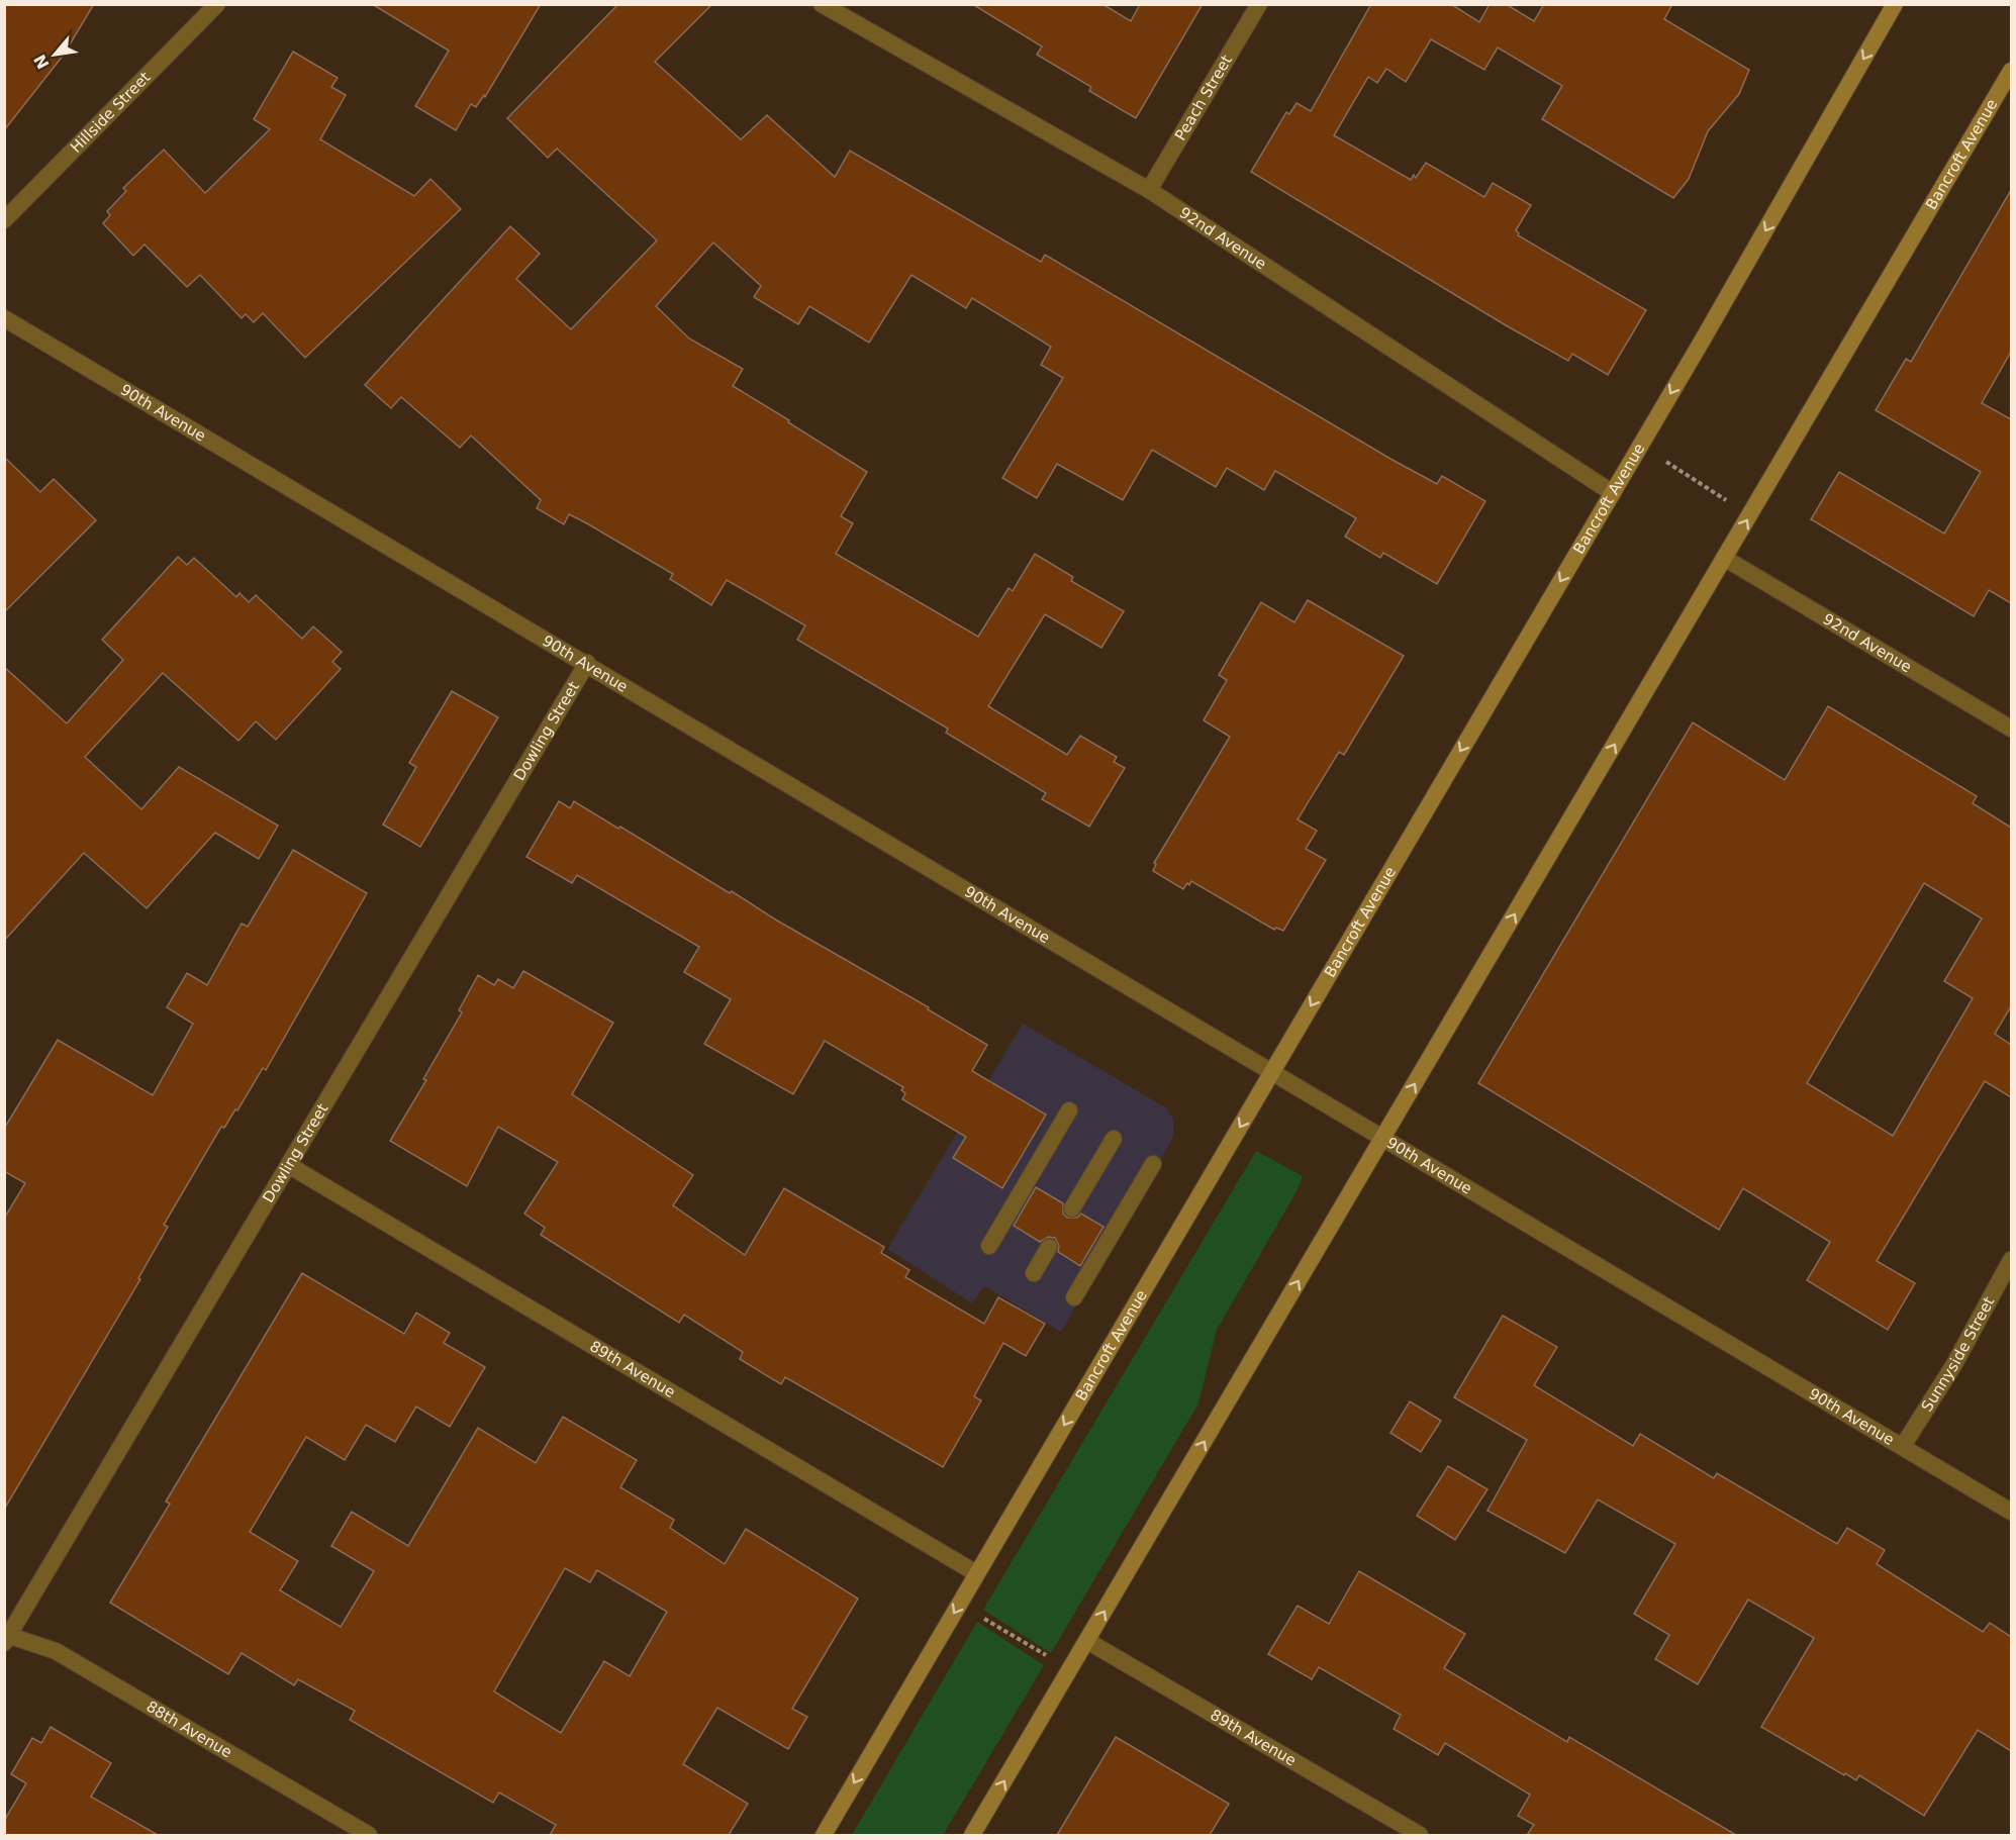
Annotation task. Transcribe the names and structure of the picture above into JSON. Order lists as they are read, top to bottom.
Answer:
{
  "streets": {
    "main road": ["Bancroft Avenue"],
    "street": [
      "Peach Street",
      "Hillside Street",
      "92nd Avenue",
      "90th Avenue",
      "Dowling Street",
      "Sunnyside Street",
      "89th Avenue",
      "88th Avenue"
    ]
  },
  "crossings": [
    ["Peach Street", "92nd Avenue"],
    ["Bancroft Avenue", "92nd Avenue"],
    ["Bancroft Avenue", "90th Avenue"],
    ["Bancroft Avenue", "89th Avenue"],
    ["90th Avenue", "Dowling Street"],
    ["90th Avenue", "Sunnyside Street"],
    ["Dowling Street", "89th Avenue"],
    ["Dowling Street", "88th Avenue"]
  ],
  "north": "bottom left"
}
